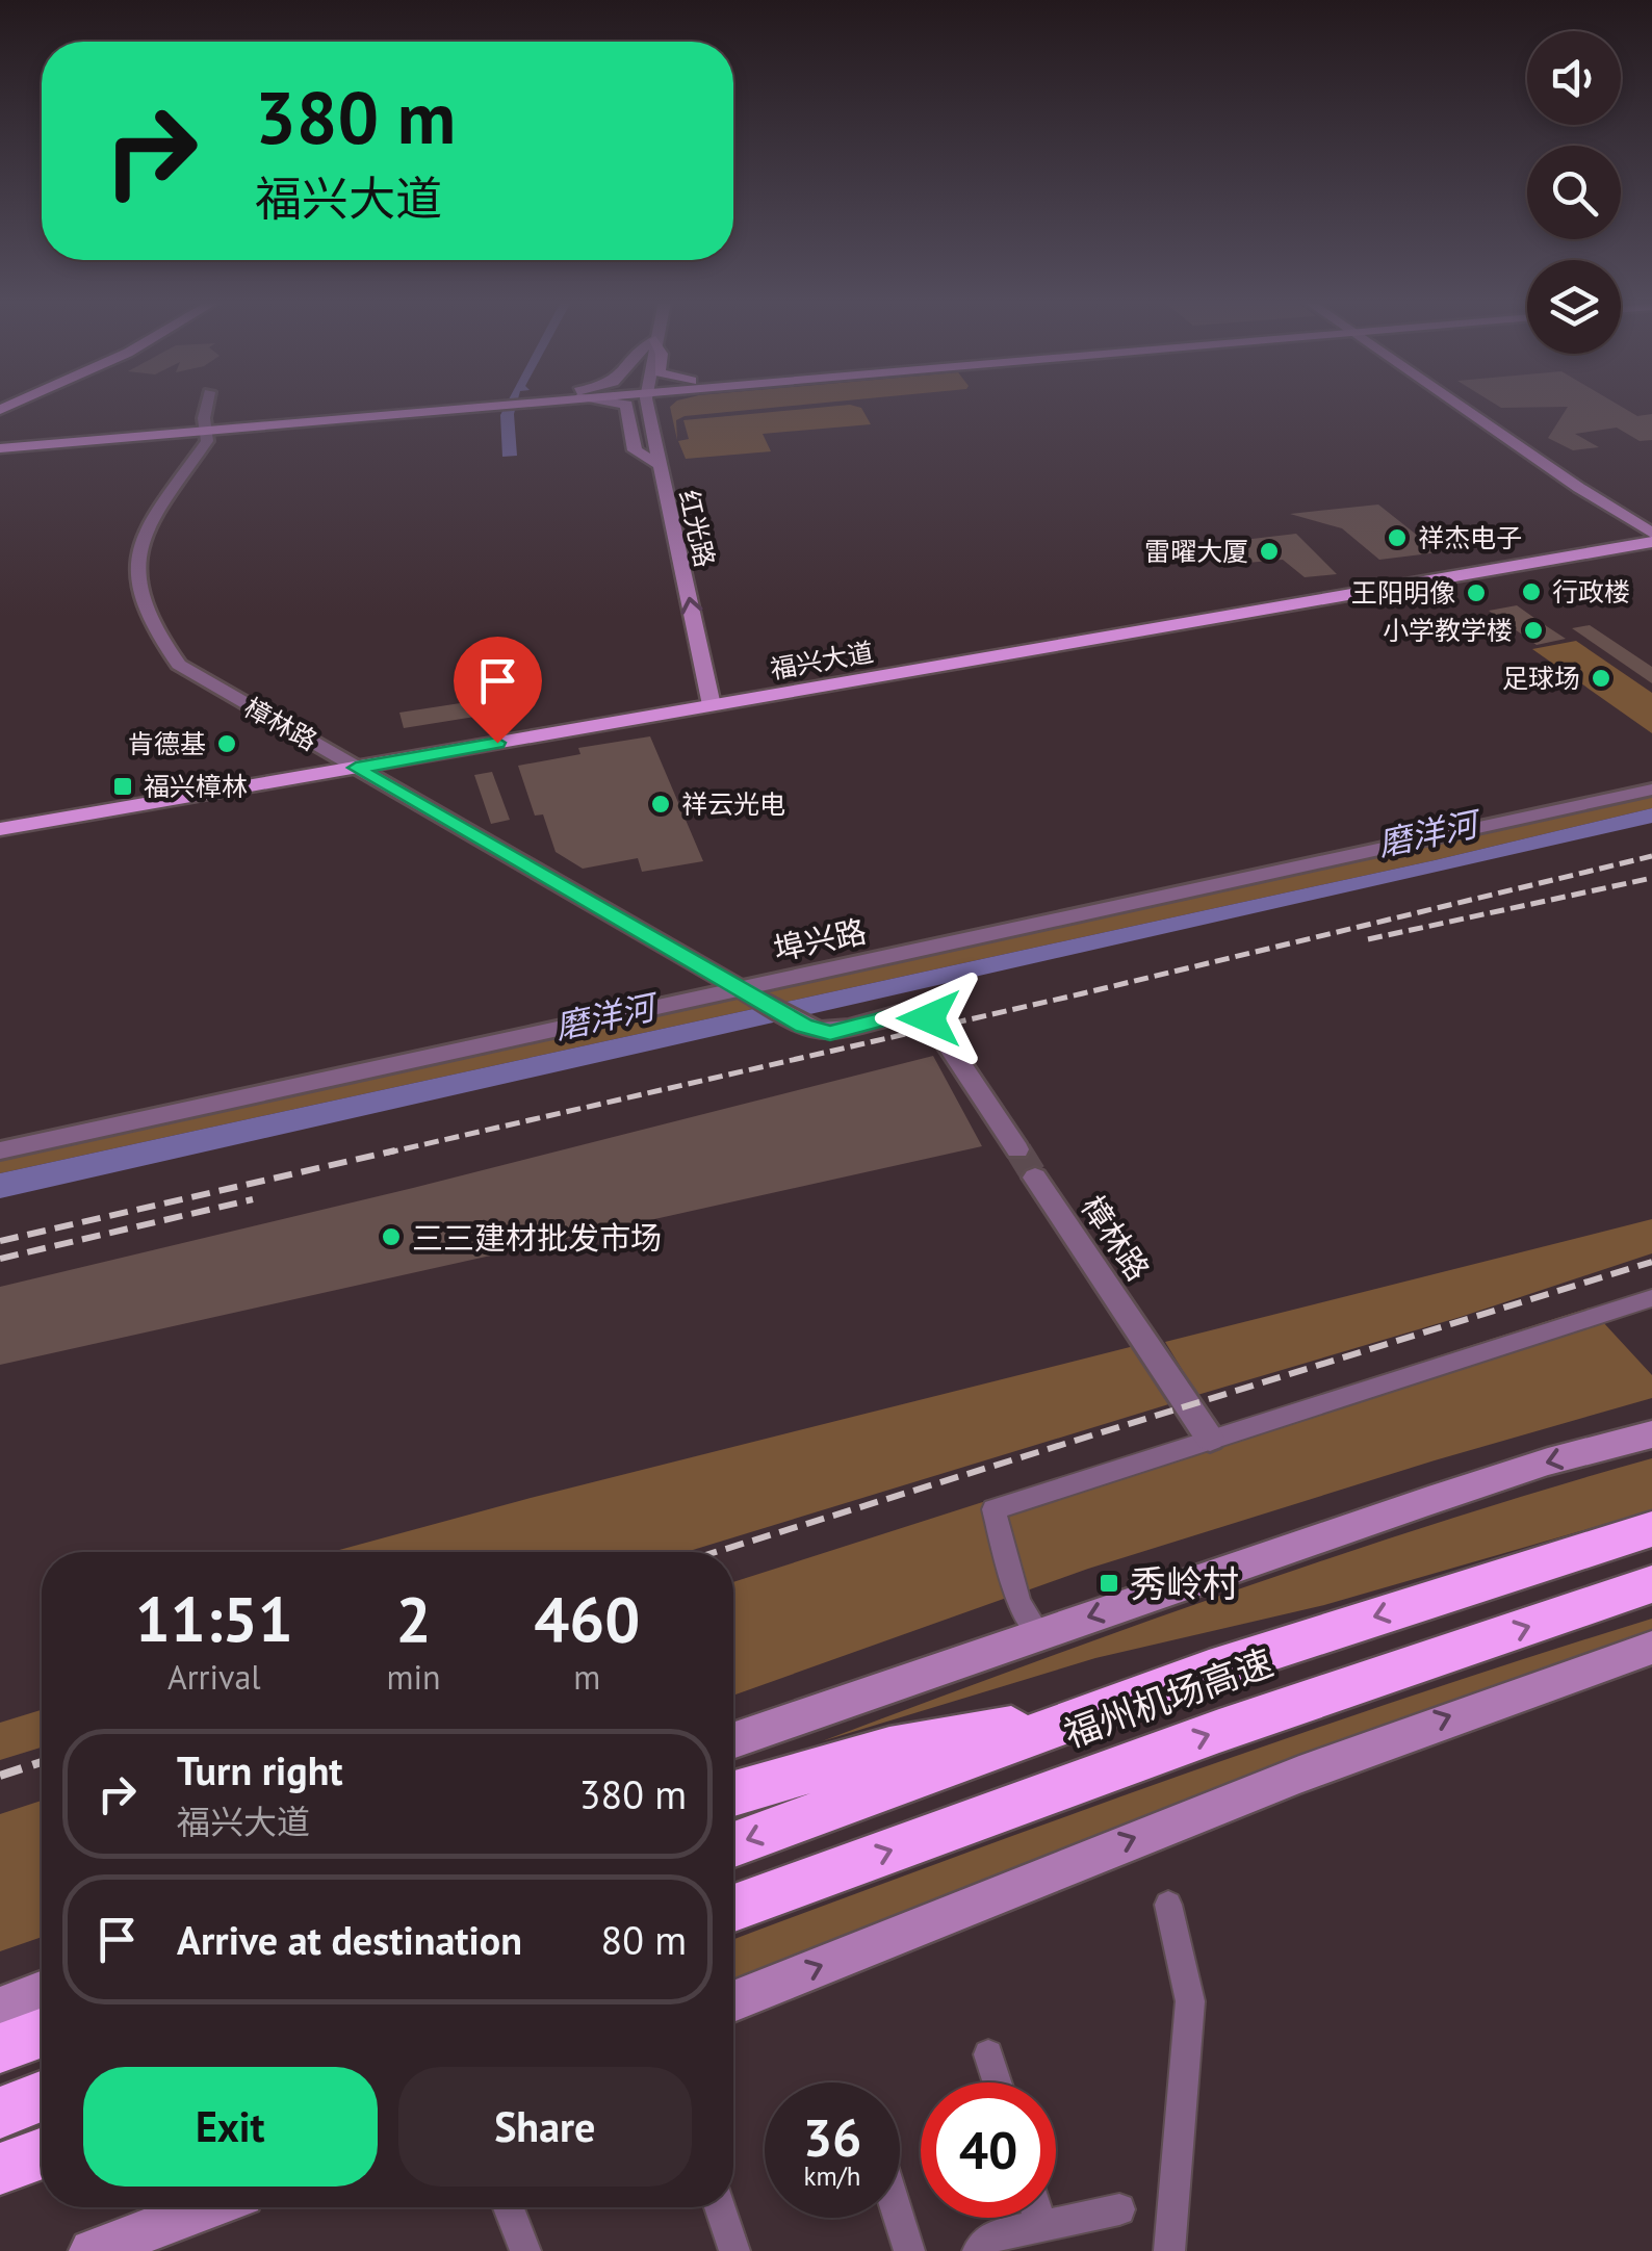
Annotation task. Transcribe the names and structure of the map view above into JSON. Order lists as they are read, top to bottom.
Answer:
{
  "streets": {
    "highway": ["福州机场高速"],
    "main road": ["红光路", "福兴大道"],
    "street": ["樟林路", "埠兴路"]
  },
  "crossings": [
    ["红光路", "福兴大道"],
    ["福兴大道", "樟林路"],
    ["樟林路", "埠兴路"]
  ],
  "one_way": ["红光路"],
  "water": ["磨洋河"],
  "places": {
    "other": [
      "祥杰电子",
      "雷曜大厦",
      "行政楼",
      "王阳明像",
      "小学教学楼",
      "足球场",
      "肯德基",
      "祥云光电",
      "三三建材批发市场"
    ],
    "transit": ["福兴樟林", "秀岭村"]
  },
  "page": {
    "turn": ["380 m", "福兴大道"],
    "eta": [
      "11:51",
      "Arrival",
      "2",
      "min",
      "460",
      "m"
    ],
    "list": [
      {
        "name": "Turn right",
        "note": "福兴大道",
        "value": "380 m"
      },
      {
        "name": "Arrive at destination",
        "value": "80 m"
      }
    ],
    "buttons": ["Exit", "Share"],
    "speed": "36 km/h",
    "limit": "40"
  }
}
